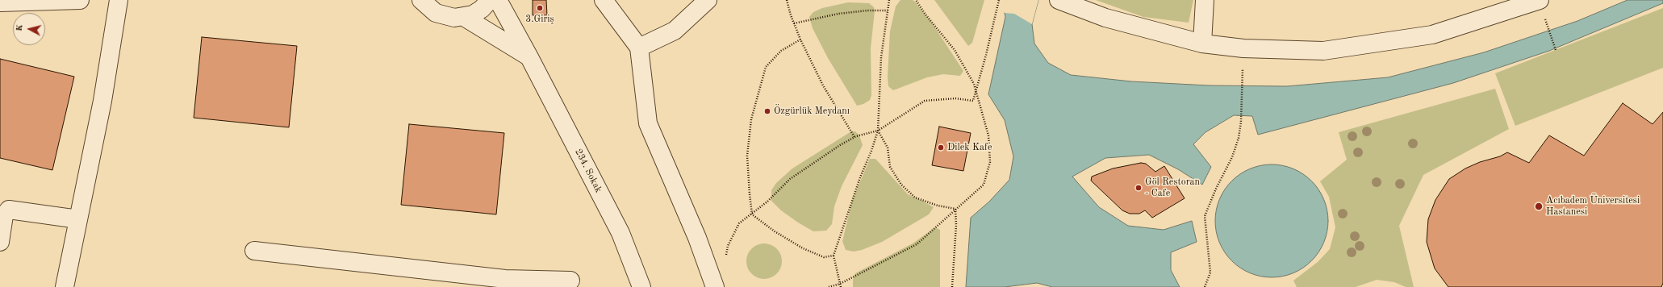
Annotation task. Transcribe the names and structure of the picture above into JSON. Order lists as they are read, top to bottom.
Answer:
{
  "streets": {
    "street": ["234. Sokak"]
  },
  "places": [
    "3.Giriş",
    "Özgürlük Meydanı",
    "Dilek Kafe",
    "Göl Restoran - Cafe",
    "Acıbadem Üniversitesi Hastanesi"
  ],
  "north": "left"
}
